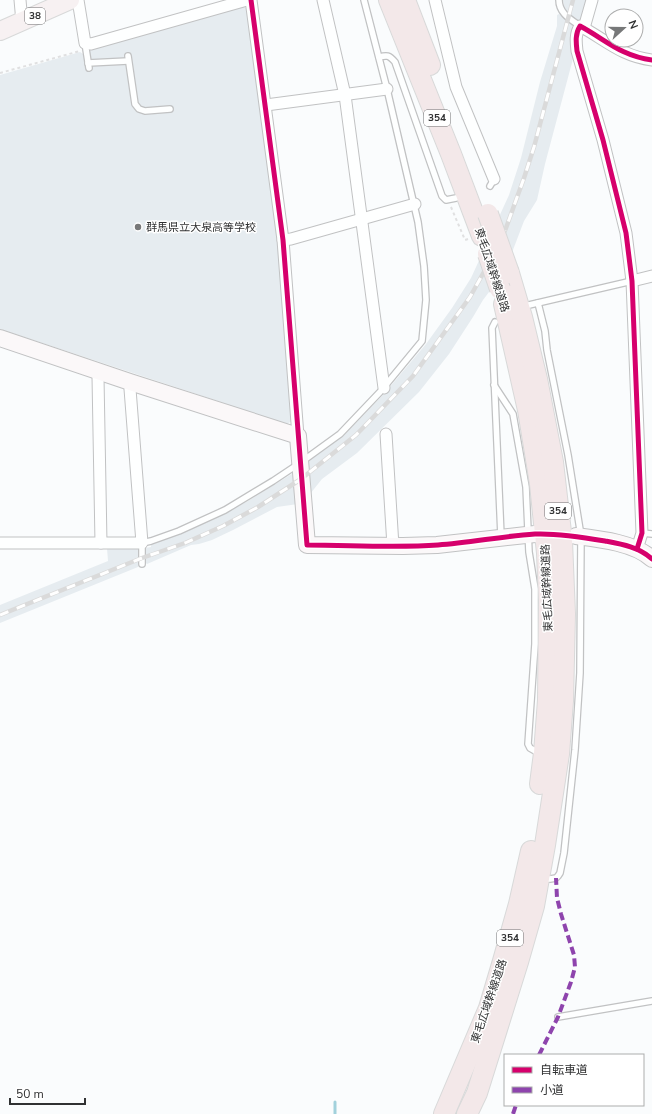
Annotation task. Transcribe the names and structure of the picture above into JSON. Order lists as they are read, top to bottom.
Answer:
{
  "streets": {
    "highway": ["354", "東毛広域幹線道路"],
    "main road": ["38"]
  },
  "places": ["群馬県立大泉高等学校"],
  "legend": ["自転車道", "小道"],
  "scale_bar": "50 m",
  "north": "right"
}
